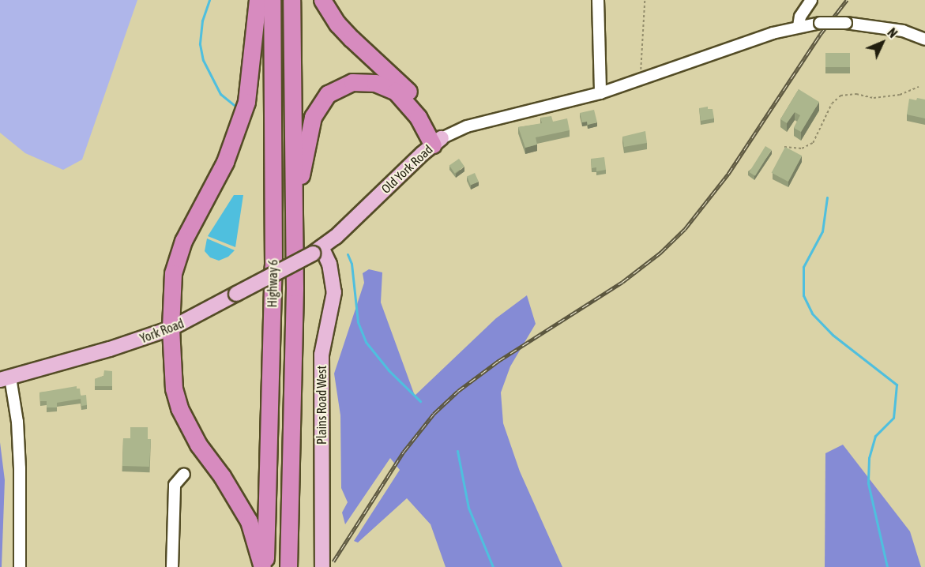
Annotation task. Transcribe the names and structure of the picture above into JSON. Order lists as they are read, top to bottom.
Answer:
{
  "streets": {
    "highway": ["Highway 6"],
    "main road": ["Old York Road", "York Road", "Plains Road West"]
  },
  "crossings": [
    ["Old York Road", "York Road"],
    ["Old York Road", "Plains Road West"],
    ["York Road", "Plains Road West"]
  ],
  "north": "top right"
}
